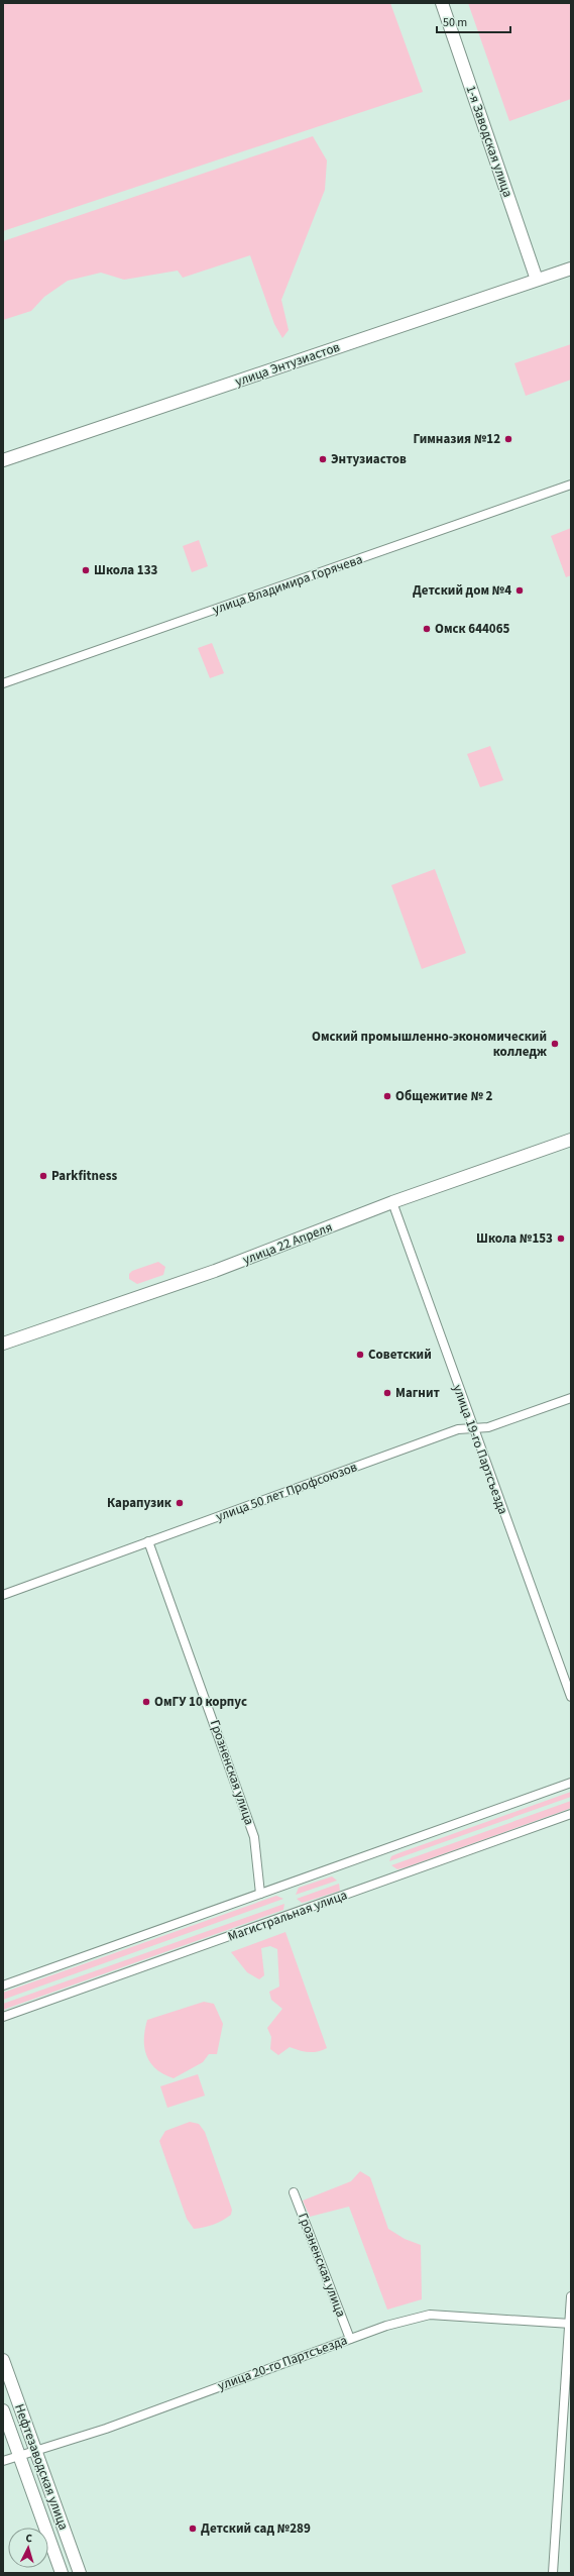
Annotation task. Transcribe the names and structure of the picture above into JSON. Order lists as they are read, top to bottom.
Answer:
{
  "streets": {
    "main road": [
      "1-я Заводская улица",
      "улица Энтузиастов",
      "улица 22 Апреля",
      "Нефтезаводская улица"
    ],
    "street": [
      "улица Владимира Горячева",
      "улица 19-го Партсъезда",
      "улица 50 лет Профсоюзов",
      "Грозненская улица",
      "Магистральная улица",
      "улица 20-го Партсъезда"
    ]
  },
  "crossings": [
    ["1-я Заводская улица", "улица Энтузиастов"],
    ["улица 22 Апреля", "улица 19-го Партсъезда"],
    ["улица 19-го Партсъезда", "улица 50 лет Профсоюзов"],
    ["улица 50 лет Профсоюзов", "Грозненская улица"],
    ["Грозненская улица", "улица 20-го Партсъезда"],
    ["улица 20-го Партсъезда", "Нефтезаводская улица"]
  ],
  "places": [
    "Гимназия №12",
    "Энтузиастов",
    "Школа 133",
    "Детский дом №4",
    "Омск 644065",
    "Омский промышленно-экономический колледж",
    "Общежитие № 2",
    "Parkfitness",
    "Школа №153",
    "Советский",
    "Магнит",
    "Карапузик",
    "ОмГУ 10 корпус",
    "Детский сад №289"
  ],
  "scale_bar": "50 m",
  "north": "top"
}
